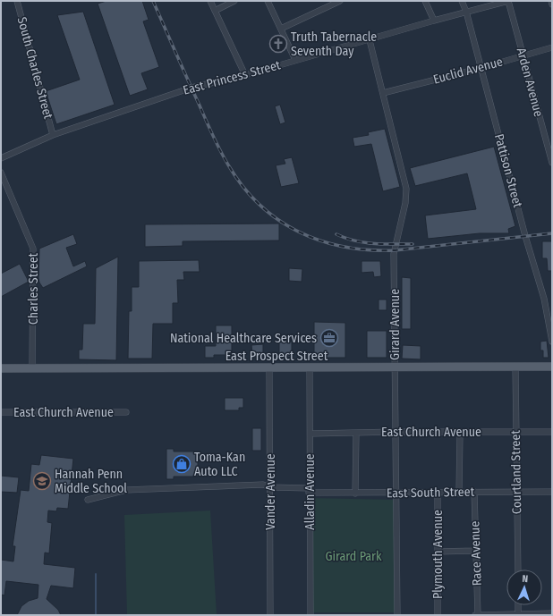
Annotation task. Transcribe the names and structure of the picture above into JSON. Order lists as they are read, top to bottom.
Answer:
{
  "streets": {
    "main road": ["East Prospect Street"],
    "street": [
      "South Charles Street",
      "Euclid Avenue",
      "East Princess Street",
      "Arden Avenue",
      "Pattison Street",
      "Charles Street",
      "Girard Avenue",
      "East Church Avenue",
      "Courtland Street",
      "Vander Avenue",
      "Alladin Avenue",
      "East South Street",
      "Race Avenue",
      "Plymouth Avenue"
    ]
  },
  "crossings": [
    ["South Charles Street", "East Princess Street"],
    ["Euclid Avenue", "Arden Avenue"],
    ["Euclid Avenue", "Pattison Street"],
    ["Euclid Avenue", "Girard Avenue"],
    ["East Princess Street", "Arden Avenue"],
    ["East Princess Street", "Pattison Street"],
    ["East Princess Street", "Girard Avenue"],
    ["Charles Street", "East Prospect Street"],
    ["Girard Avenue", "East Prospect Street"],
    ["Girard Avenue", "East Church Avenue"],
    ["Girard Avenue", "East South Street"],
    ["East Prospect Street", "Courtland Street"],
    ["East Prospect Street", "Vander Avenue"],
    ["East Prospect Street", "Alladin Avenue"],
    ["East Church Avenue", "Courtland Street"],
    ["East Church Avenue", "Alladin Avenue"],
    ["Courtland Street", "East South Street"],
    ["Vander Avenue", "East South Street"],
    ["Alladin Avenue", "East South Street"],
    ["East South Street", "Race Avenue"],
    ["East South Street", "Plymouth Avenue"]
  ],
  "parks": ["Girard Park"],
  "places": {
    "church": ["Truth Tabernacle Seventh Day"],
    "office": ["National Healthcare Services"],
    "shop": ["Toma-Kan Auto LLC"],
    "school or university": ["Hannah Penn Middle School"]
  },
  "north": "top"
}
